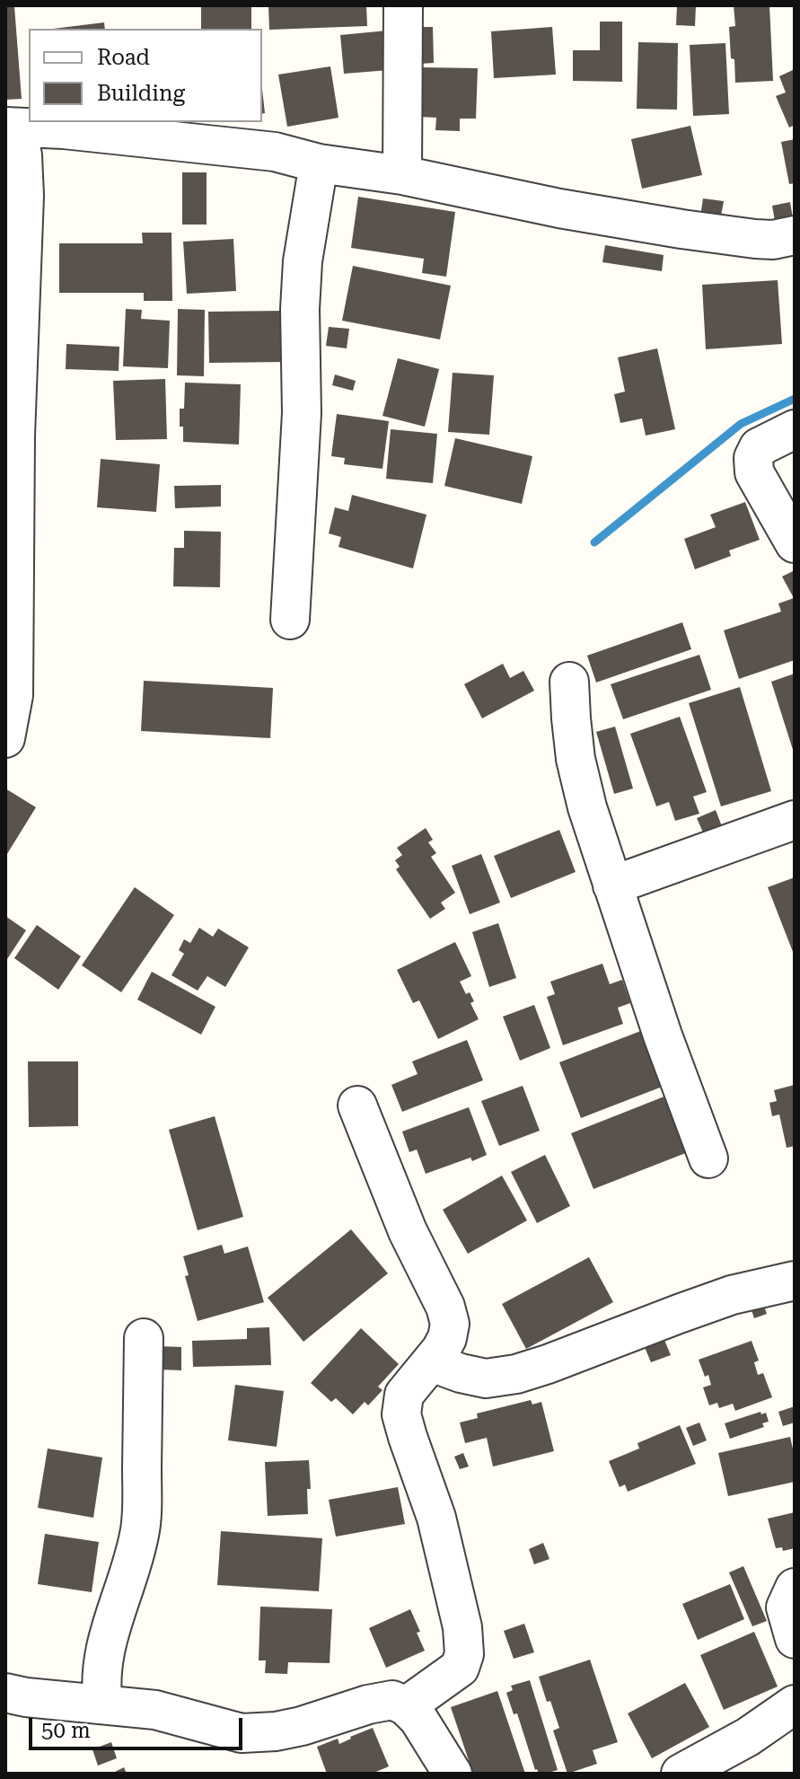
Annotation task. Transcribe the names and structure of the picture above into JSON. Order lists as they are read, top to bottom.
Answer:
{
  "legend": ["Road", "Building"],
  "scale_bar": "50 m"
}
